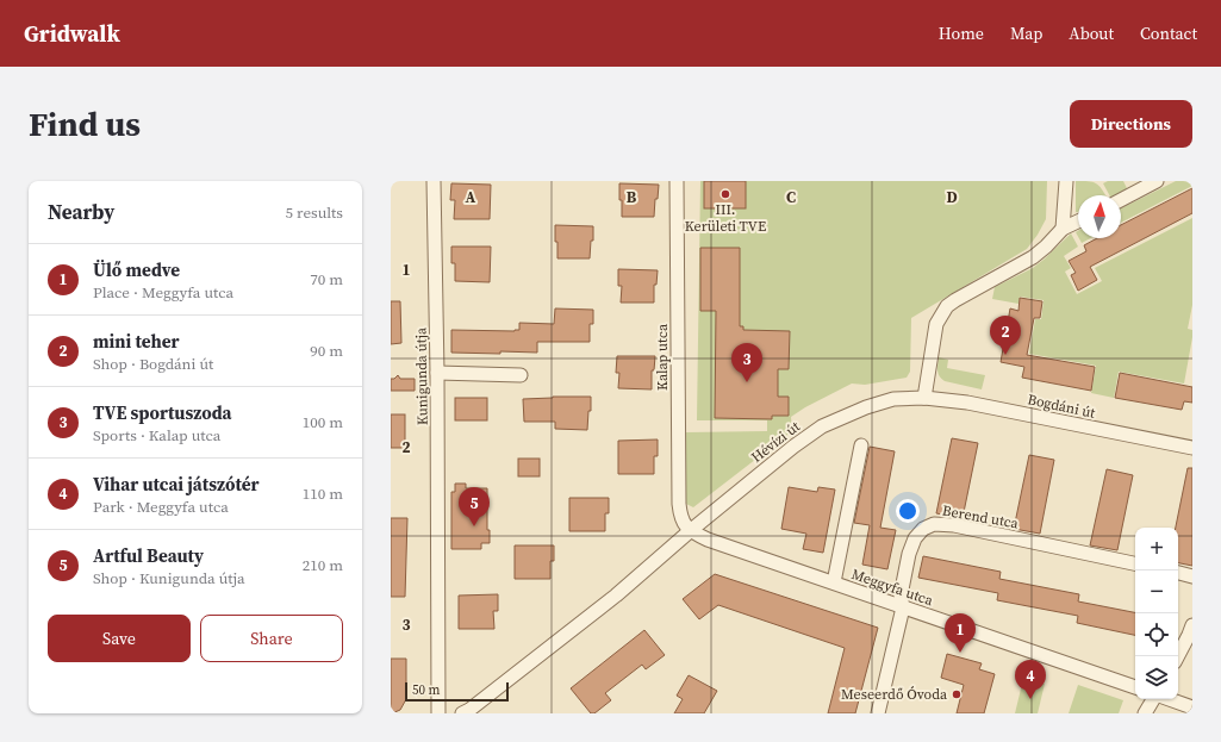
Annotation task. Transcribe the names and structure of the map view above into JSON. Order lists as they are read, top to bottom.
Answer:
{
  "streets": {
    "street": [
      "Kalap utca",
      "Kunigunda útja",
      "Bogdáni út",
      "Hévízi út",
      "Berend utca",
      "Meggyfa utca"
    ]
  },
  "crossings": [
    ["Kalap utca", "Hévízi út"],
    ["Kalap utca", "Meggyfa utca"],
    ["Bogdáni út", "Hévízi út"],
    ["Hévízi út", "Meggyfa utca"],
    ["Berend utca", "Meggyfa utca"]
  ],
  "places": ["III. Kerületi TVE", "Meseerdő Óvoda"],
  "scale_bar": "50 m",
  "north": "top",
  "page": {
    "header": "Gridwalk",
    "nav": [
      "Home",
      "Map",
      "About",
      "Contact"
    ],
    "buttons": [
      "Directions",
      ["Save", "Share"]
    ],
    "title": "Find us",
    "heading": ["Nearby", "5 results"],
    "list": [
      {
        "mark": "1",
        "name": "Ülő medve",
        "note": "Place · Meggyfa utca",
        "value": "70 m"
      },
      {
        "mark": "2",
        "name": "mini teher",
        "note": "Shop · Bogdáni út",
        "value": "90 m"
      },
      {
        "mark": "3",
        "name": "TVE sportuszoda",
        "note": "Sports · Kalap utca",
        "value": "100 m"
      },
      {
        "mark": "4",
        "name": "Vihar utcai játszótér",
        "note": "Park · Meggyfa utca",
        "value": "110 m"
      },
      {
        "mark": "5",
        "name": "Artful Beauty",
        "note": "Shop · Kunigunda útja",
        "value": "210 m"
      }
    ],
    "pins": [
      "2",
      "3",
      "5",
      "1",
      "4"
    ],
    "map_buttons": ["+", "−"],
    "scale": "50 m"
  },
  "grid": {
    "columns": [
      "A",
      "B",
      "C",
      "D"
    ],
    "rows": ["1", "2", "3"]
  }
}
